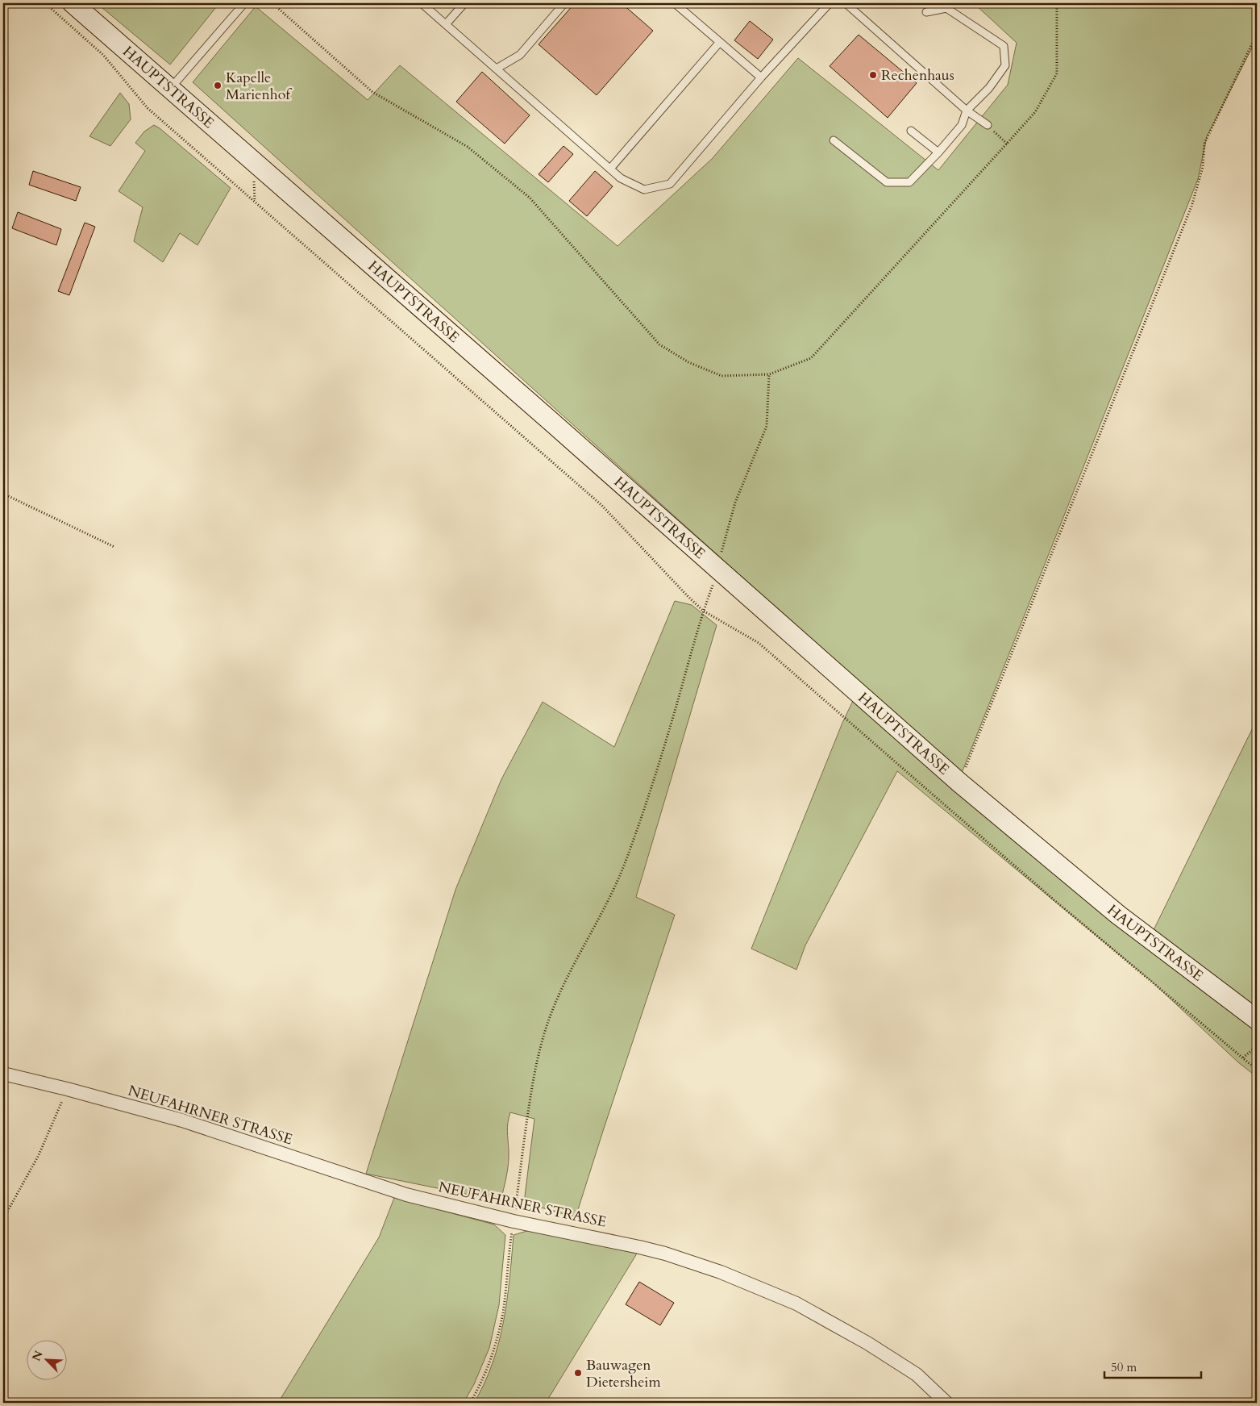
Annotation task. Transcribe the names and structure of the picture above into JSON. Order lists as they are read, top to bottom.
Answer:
{
  "streets": {
    "main road": ["HAUPTSTRASSE"],
    "street": ["NEUFAHRNER STRASSE"]
  },
  "places": ["Rechenhaus", "Kapelle Marienhof", "Bauwagen Dietersheim"],
  "scale_bar": "50 m",
  "north": "top left"
}
